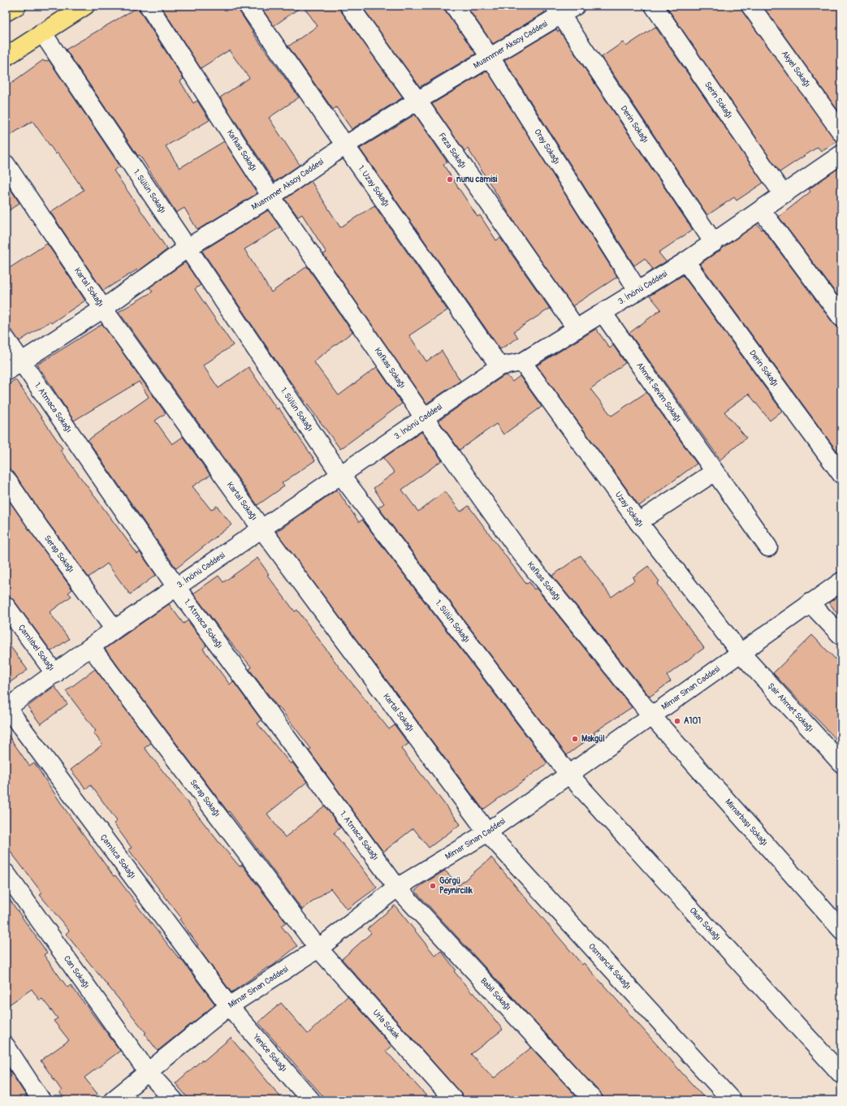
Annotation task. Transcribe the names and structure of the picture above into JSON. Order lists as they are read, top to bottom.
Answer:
{
  "streets": {
    "street": [
      "Muammer Aksoy Caddesi",
      "Akyel Sokağı",
      "Serin Sokağı",
      "Derin Sokağı",
      "Oray Sokağı",
      "Kafkas Sokağı",
      "Feza Sokağı",
      "1. Uzay Sokağı",
      "1. Sülün Sokağı",
      "Kartal Sokağı",
      "3. İnönü Caddesi",
      "Ahmet Sevim Sokağı",
      "1. Atmaca Sokağı",
      "Uzay Sokağı",
      "Serap Sokağı",
      "Çamlıbel Sokağı",
      "Mimar Sinan Caddesi",
      "Şair Ahmet Sokağı",
      "Mimarbaşı Sokağı",
      "Çamlıca Sokağı",
      "Okan Sokağı",
      "Osmancık Sokağı",
      "Can Sokağı",
      "Babil Sokağı",
      "Urla Sokak",
      "Yenice Sokağı"
    ]
  },
  "crossings": [
    ["Muammer Aksoy Caddesi", "Derin Sokağı"],
    ["Muammer Aksoy Caddesi", "Oray Sokağı"],
    ["Muammer Aksoy Caddesi", "Kafkas Sokağı"],
    ["Muammer Aksoy Caddesi", "Feza Sokağı"],
    ["Muammer Aksoy Caddesi", "1. Uzay Sokağı"],
    ["Muammer Aksoy Caddesi", "1. Sülün Sokağı"],
    ["Muammer Aksoy Caddesi", "Kartal Sokağı"],
    ["Muammer Aksoy Caddesi", "1. Atmaca Sokağı"],
    ["Serin Sokağı", "3. İnönü Caddesi"],
    ["Derin Sokağı", "3. İnönü Caddesi"],
    ["Oray Sokağı", "3. İnönü Caddesi"],
    ["Kafkas Sokağı", "3. İnönü Caddesi"],
    ["Kafkas Sokağı", "Mimar Sinan Caddesi"],
    ["Kafkas Sokağı", "Mimarbaşı Sokağı"],
    ["Feza Sokağı", "3. İnönü Caddesi"],
    ["1. Uzay Sokağı", "3. İnönü Caddesi"],
    ["1. Sülün Sokağı", "3. İnönü Caddesi"],
    ["1. Sülün Sokağı", "Mimar Sinan Caddesi"],
    ["1. Sülün Sokağı", "Okan Sokağı"],
    ["Kartal Sokağı", "3. İnönü Caddesi"],
    ["Kartal Sokağı", "Mimar Sinan Caddesi"],
    ["Kartal Sokağı", "Osmancık Sokağı"],
    ["3. İnönü Caddesi", "Ahmet Sevim Sokağı"],
    ["3. İnönü Caddesi", "1. Atmaca Sokağı"],
    ["3. İnönü Caddesi", "Uzay Sokağı"],
    ["3. İnönü Caddesi", "Serap Sokağı"],
    ["3. İnönü Caddesi", "Çamlıbel Sokağı"],
    ["3. İnönü Caddesi", "Çamlıca Sokağı"],
    ["1. Atmaca Sokağı", "Mimar Sinan Caddesi"],
    ["1. Atmaca Sokağı", "Babil Sokağı"],
    ["Uzay Sokağı", "Mimar Sinan Caddesi"],
    ["Uzay Sokağı", "Şair Ahmet Sokağı"],
    ["Serap Sokağı", "Mimar Sinan Caddesi"],
    ["Serap Sokağı", "Urla Sokak"],
    ["Mimar Sinan Caddesi", "Şair Ahmet Sokağı"],
    ["Mimar Sinan Caddesi", "Mimarbaşı Sokağı"],
    ["Mimar Sinan Caddesi", "Çamlıca Sokağı"],
    ["Mimar Sinan Caddesi", "Okan Sokağı"],
    ["Mimar Sinan Caddesi", "Osmancık Sokağı"],
    ["Mimar Sinan Caddesi", "Can Sokağı"],
    ["Mimar Sinan Caddesi", "Babil Sokağı"],
    ["Mimar Sinan Caddesi", "Urla Sokak"],
    ["Mimar Sinan Caddesi", "Yenice Sokağı"],
    ["Çamlıca Sokağı", "Yenice Sokağı"]
  ],
  "places": [
    "nunu camisi",
    "A101",
    "Makgül",
    "Görgü Peynircilik"
  ]
}
